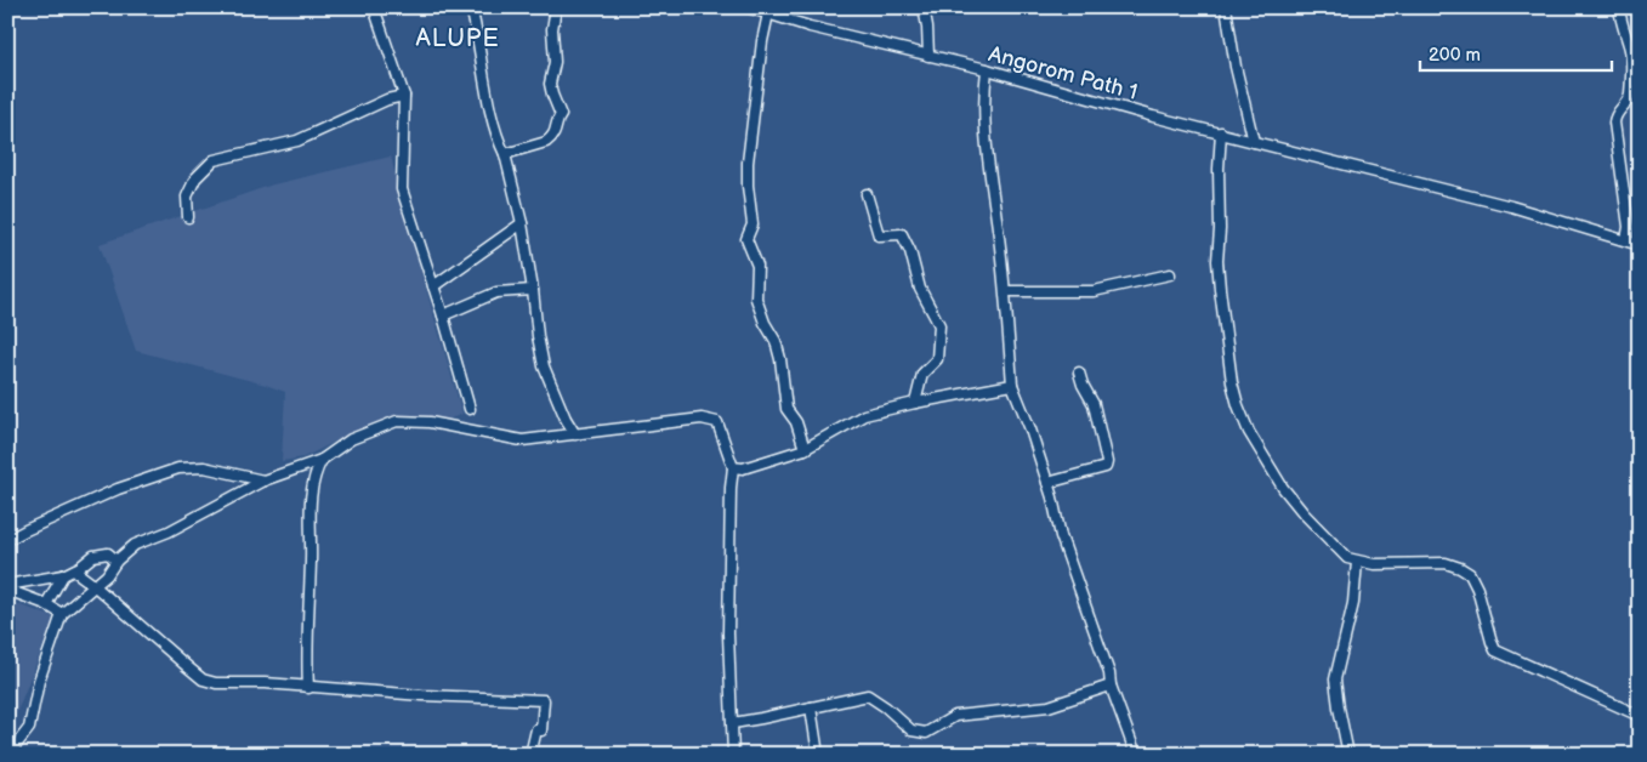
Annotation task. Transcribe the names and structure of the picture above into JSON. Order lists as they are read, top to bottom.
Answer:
{
  "streets": {
    "street": ["Angorom Path 1"]
  },
  "districts": ["ALUPE"],
  "scale_bar": "200 m"
}
